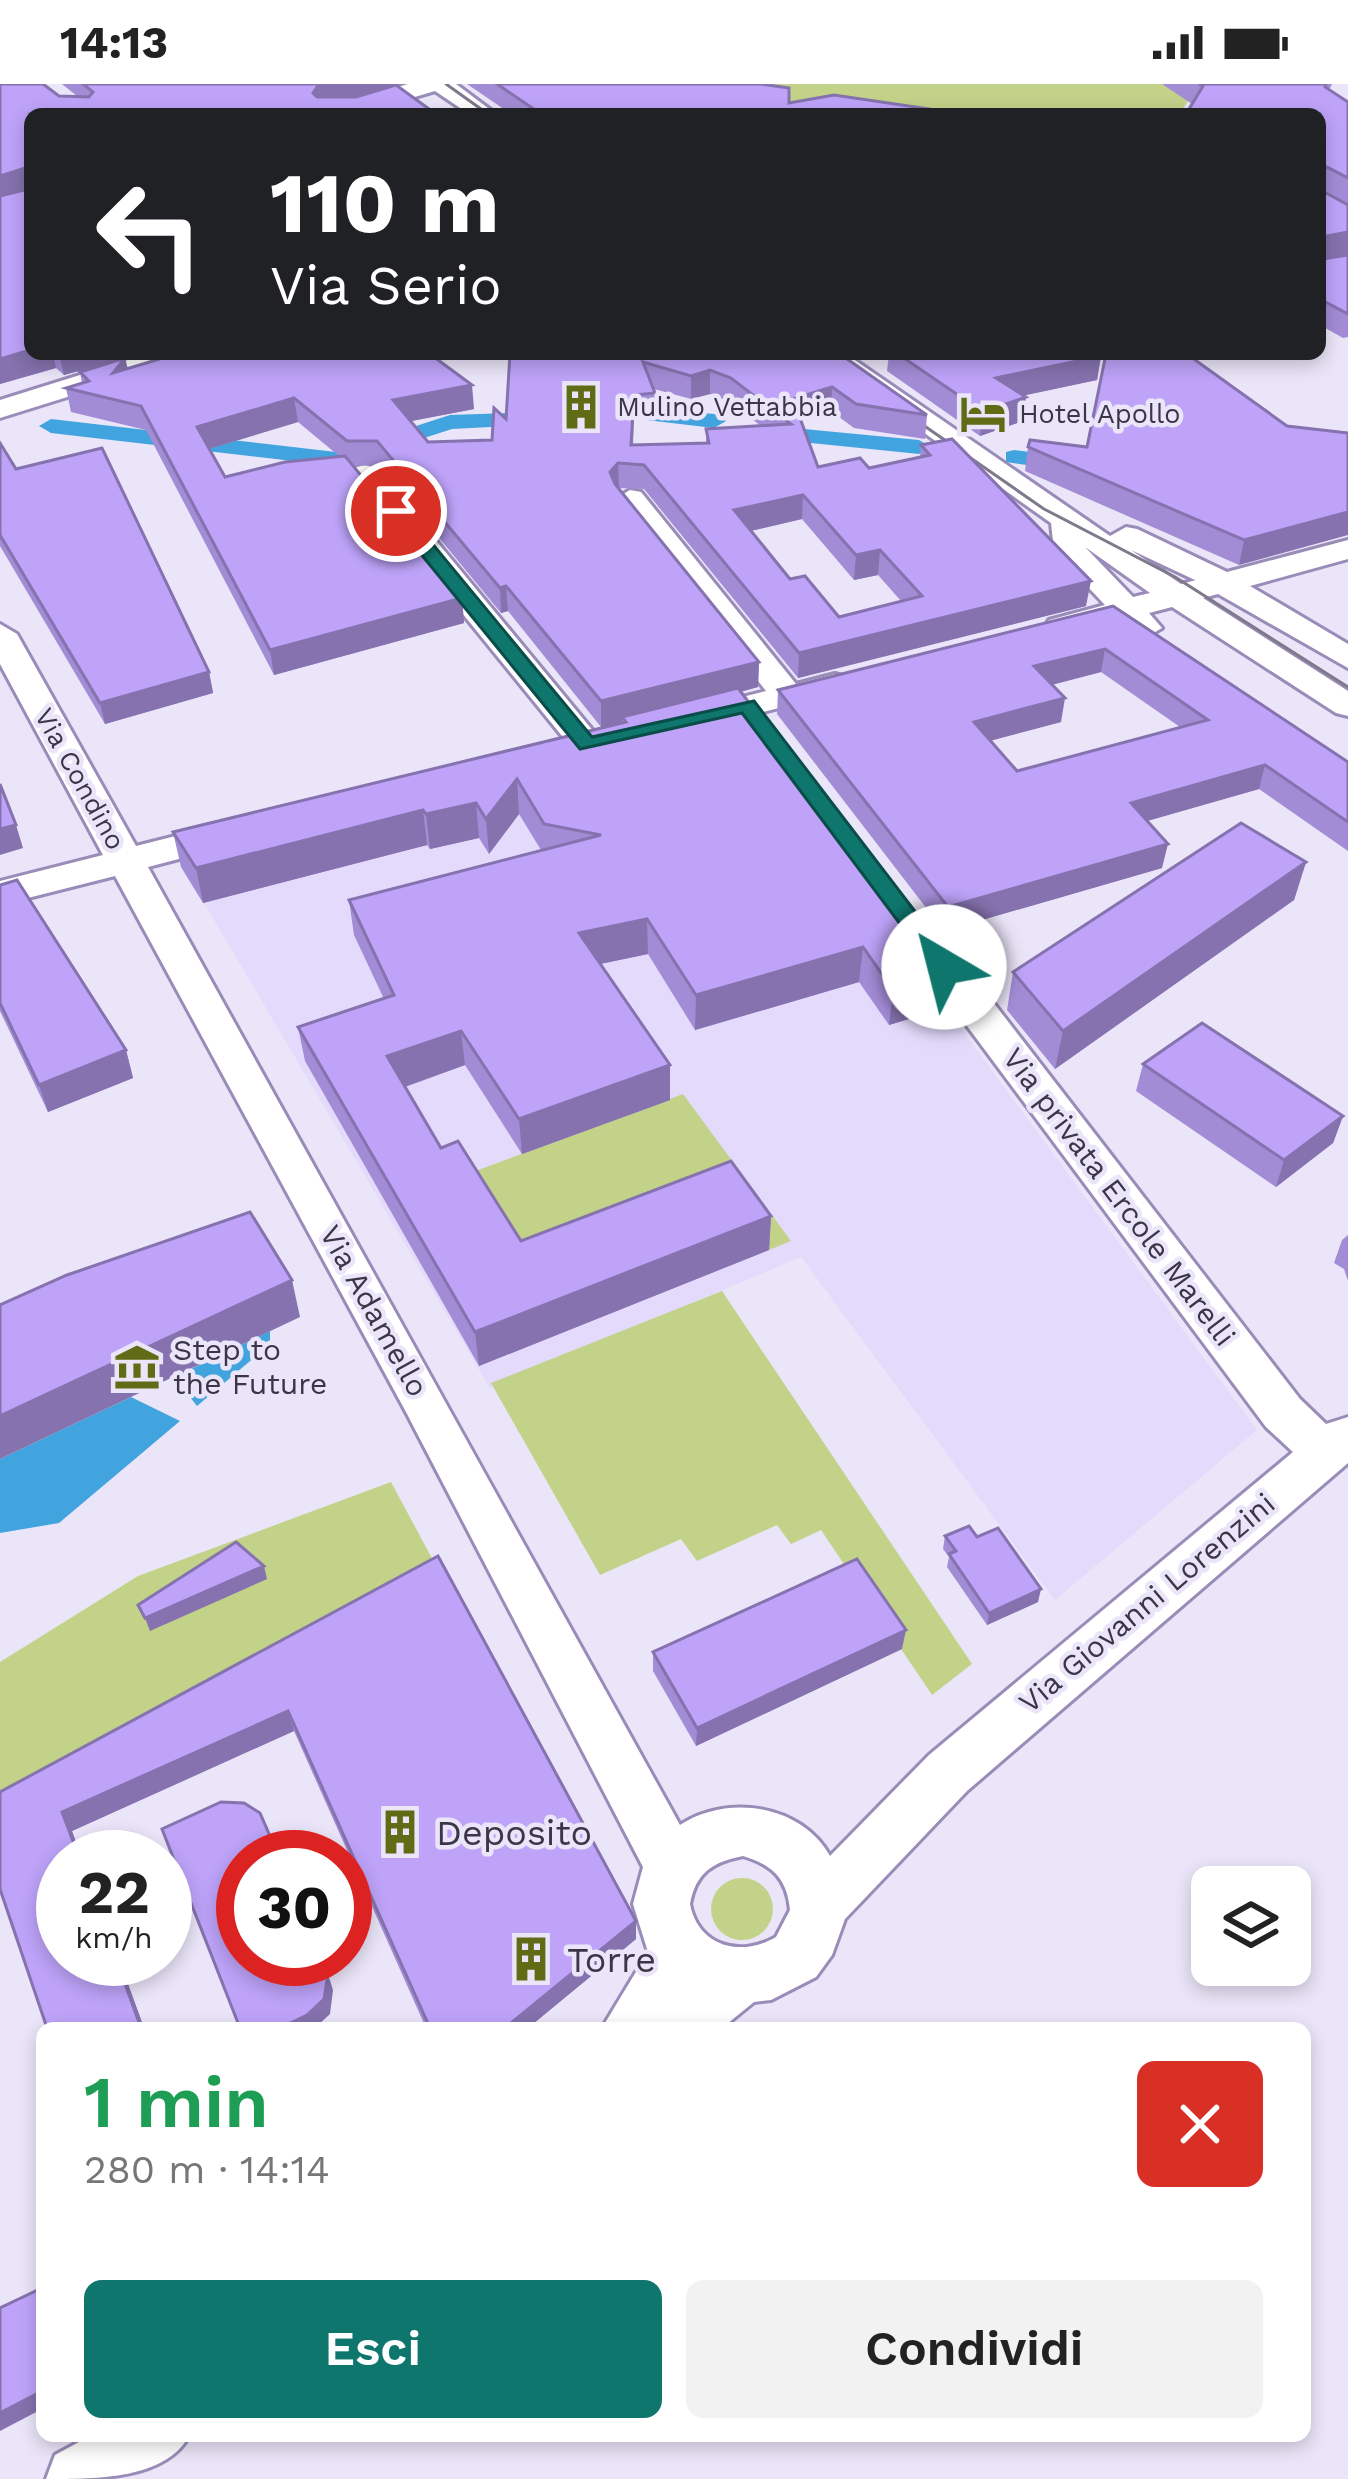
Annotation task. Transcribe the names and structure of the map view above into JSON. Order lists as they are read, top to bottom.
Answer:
{
  "streets": {
    "street": [
      "Via Condino",
      "Via privata Ercole Marelli",
      "Via Adamello",
      "Via Giovanni Lorenzini"
    ]
  },
  "crossings": [
    ["Via Condino", "Via Adamello"],
    ["Via privata Ercole Marelli", "Via Giovanni Lorenzini"],
    ["Via Adamello", "Via Giovanni Lorenzini"]
  ],
  "places": {
    "building": ["Mulino Vettabbia", "Deposito", "Torre"],
    "hotel": ["Hotel Apollo"],
    "museum": ["Step to the Future"]
  },
  "page": {
    "status": "14:13",
    "turn": ["110 m", "Via Serio"],
    "speed": "22 km/h",
    "limit": "30",
    "heading": ["1 min", "280 m · 14:14"],
    "buttons": ["Esci", "Condividi"]
  }
}
